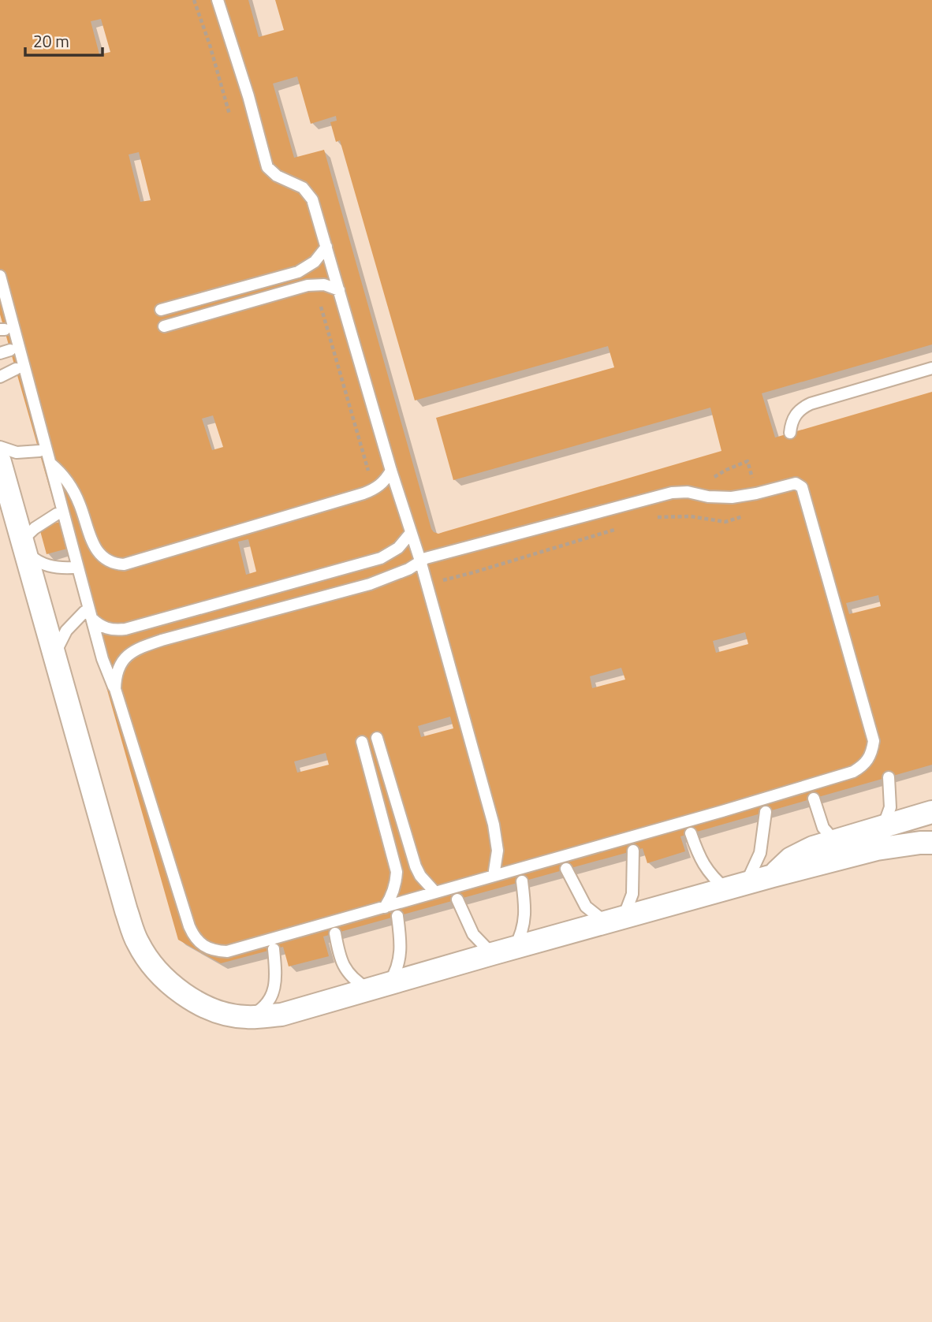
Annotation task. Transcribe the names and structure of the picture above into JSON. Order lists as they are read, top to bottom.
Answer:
{
  "scale_bar": "20 m"
}
